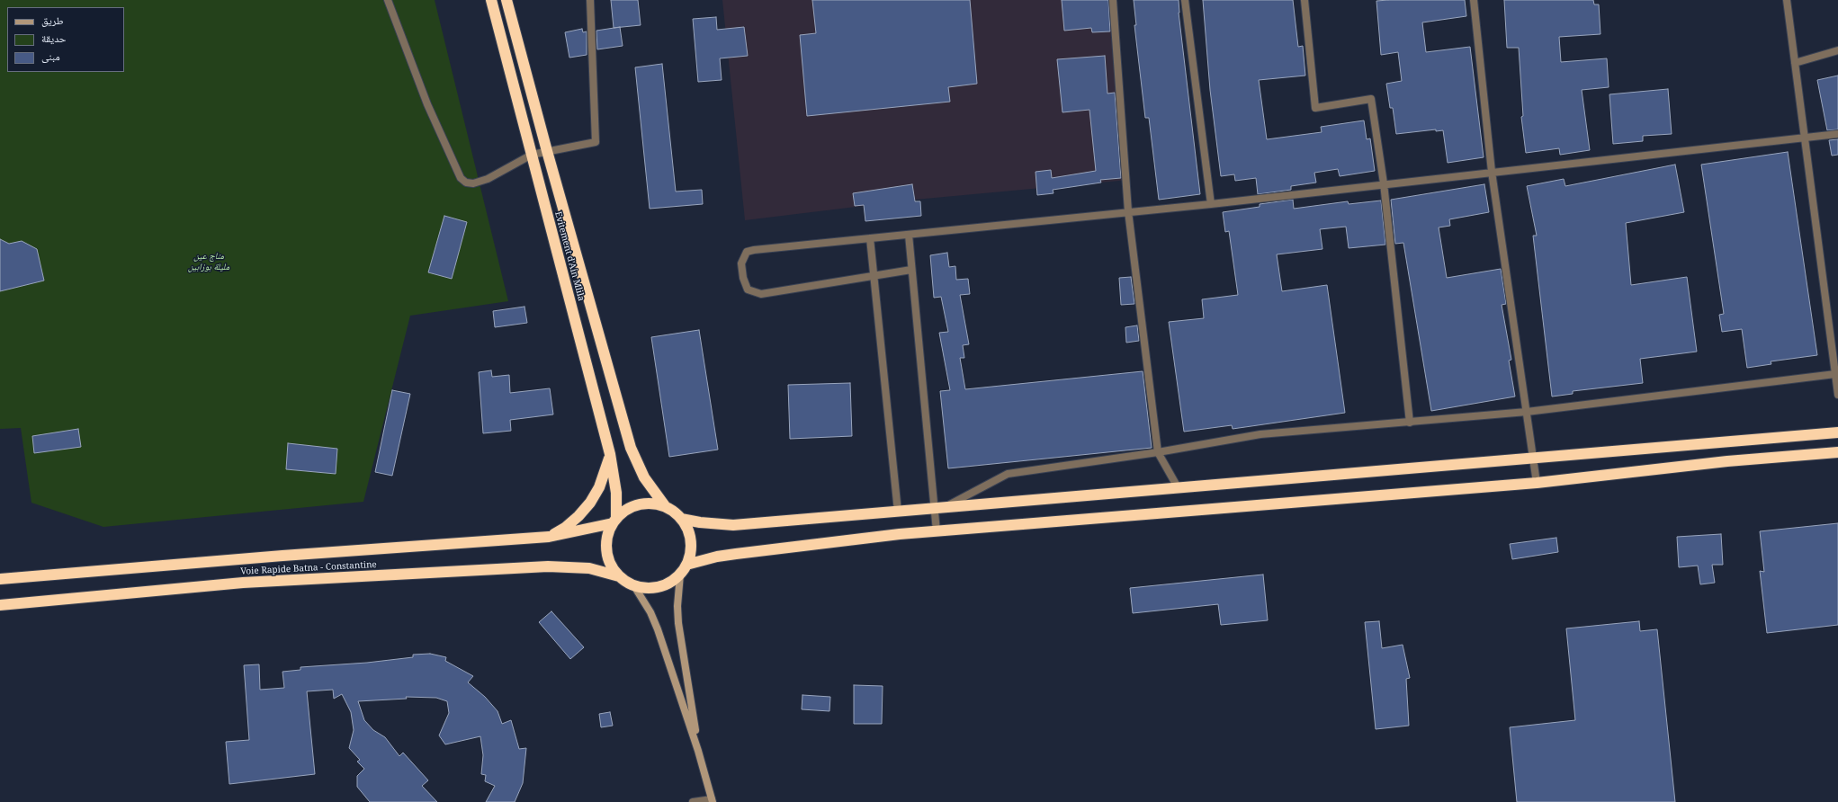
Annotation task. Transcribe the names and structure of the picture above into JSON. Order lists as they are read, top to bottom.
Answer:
{
  "streets": {
    "highway": ["Evitement d'Ain Mlila", "Voie Rapide Batna - Constantine"]
  },
  "crossings": [
    ["Evitement d'Ain Mlila", "Voie Rapide Batna - Constantine"]
  ],
  "parks": ["مناج عين مليلة بوزابين"],
  "legend": ["طريق", "حديقة", "مبنى"]
}
